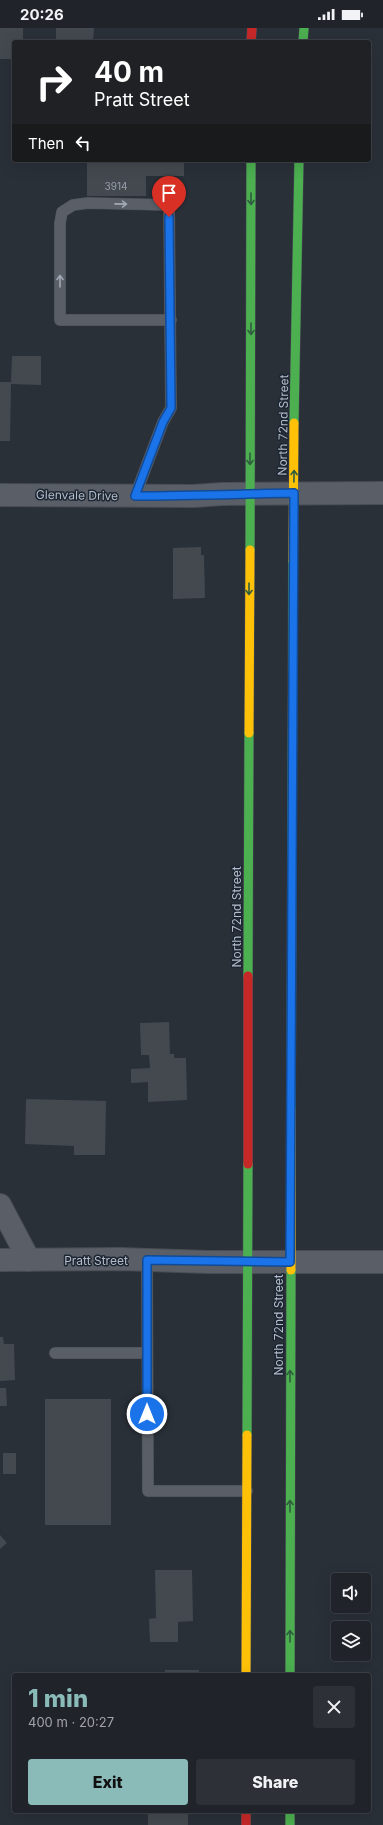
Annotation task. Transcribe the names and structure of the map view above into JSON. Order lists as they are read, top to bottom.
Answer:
{
  "streets": {
    "main road": ["North 72nd Street"],
    "street": ["Glenvale Drive", "Pratt Street"]
  },
  "crossings": [
    ["North 72nd Street", "Glenvale Drive"],
    ["North 72nd Street", "Pratt Street"]
  ],
  "house_numbers": ["3914"],
  "page": {
    "status": "20:26",
    "turn": ["40 m", "Pratt Street"],
    "then": "Then",
    "heading": ["1 min", "400 m · 20:27"],
    "buttons": ["Exit", "Share"]
  }
}
